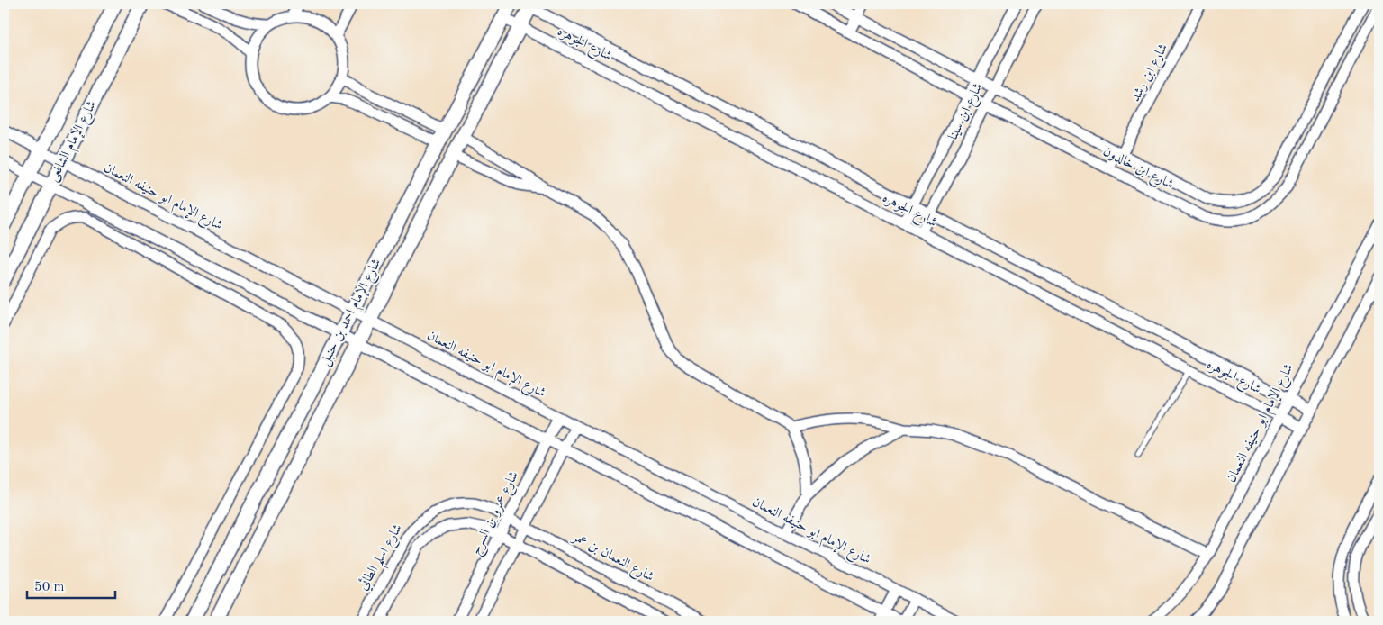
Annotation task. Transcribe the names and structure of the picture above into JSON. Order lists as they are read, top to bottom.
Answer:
{
  "streets": {
    "street": [
      "شارع الجوهره",
      "شارع ابن رشد",
      "شارع ابن سينا",
      "شارع الإمام الشافعى",
      "شارع ابن خالدون",
      "شارع الإمام ابو حنيفه النعمان",
      "شارع الإمام احمد بن حنبل",
      "شارع عمرو بن السرح",
      "شارع اسلم الطائي",
      "شارع النعمان بن عمر"
    ]
  },
  "crossings": [
    ["شارع الجوهره", "شارع ابن سينا"],
    ["شارع الجوهره", "شارع الإمام ابو حنيفه النعمان"],
    ["شارع الجوهره", "شارع الإمام احمد بن حنبل"],
    ["شارع ابن رشد", "شارع ابن خالدون"],
    ["شارع ابن سينا", "شارع ابن خالدون"],
    ["شارع الإمام الشافعى", "شارع الإمام ابو حنيفه النعمان"],
    ["شارع الإمام ابو حنيفه النعمان", "شارع الإمام احمد بن حنبل"],
    ["شارع الإمام ابو حنيفه النعمان", "شارع عمرو بن السرح"],
    ["شارع عمرو بن السرح", "شارع اسلم الطائي"],
    ["شارع عمرو بن السرح", "شارع النعمان بن عمر"],
    ["شارع اسلم الطائي", "شارع النعمان بن عمر"]
  ],
  "scale_bar": "50 m"
}
